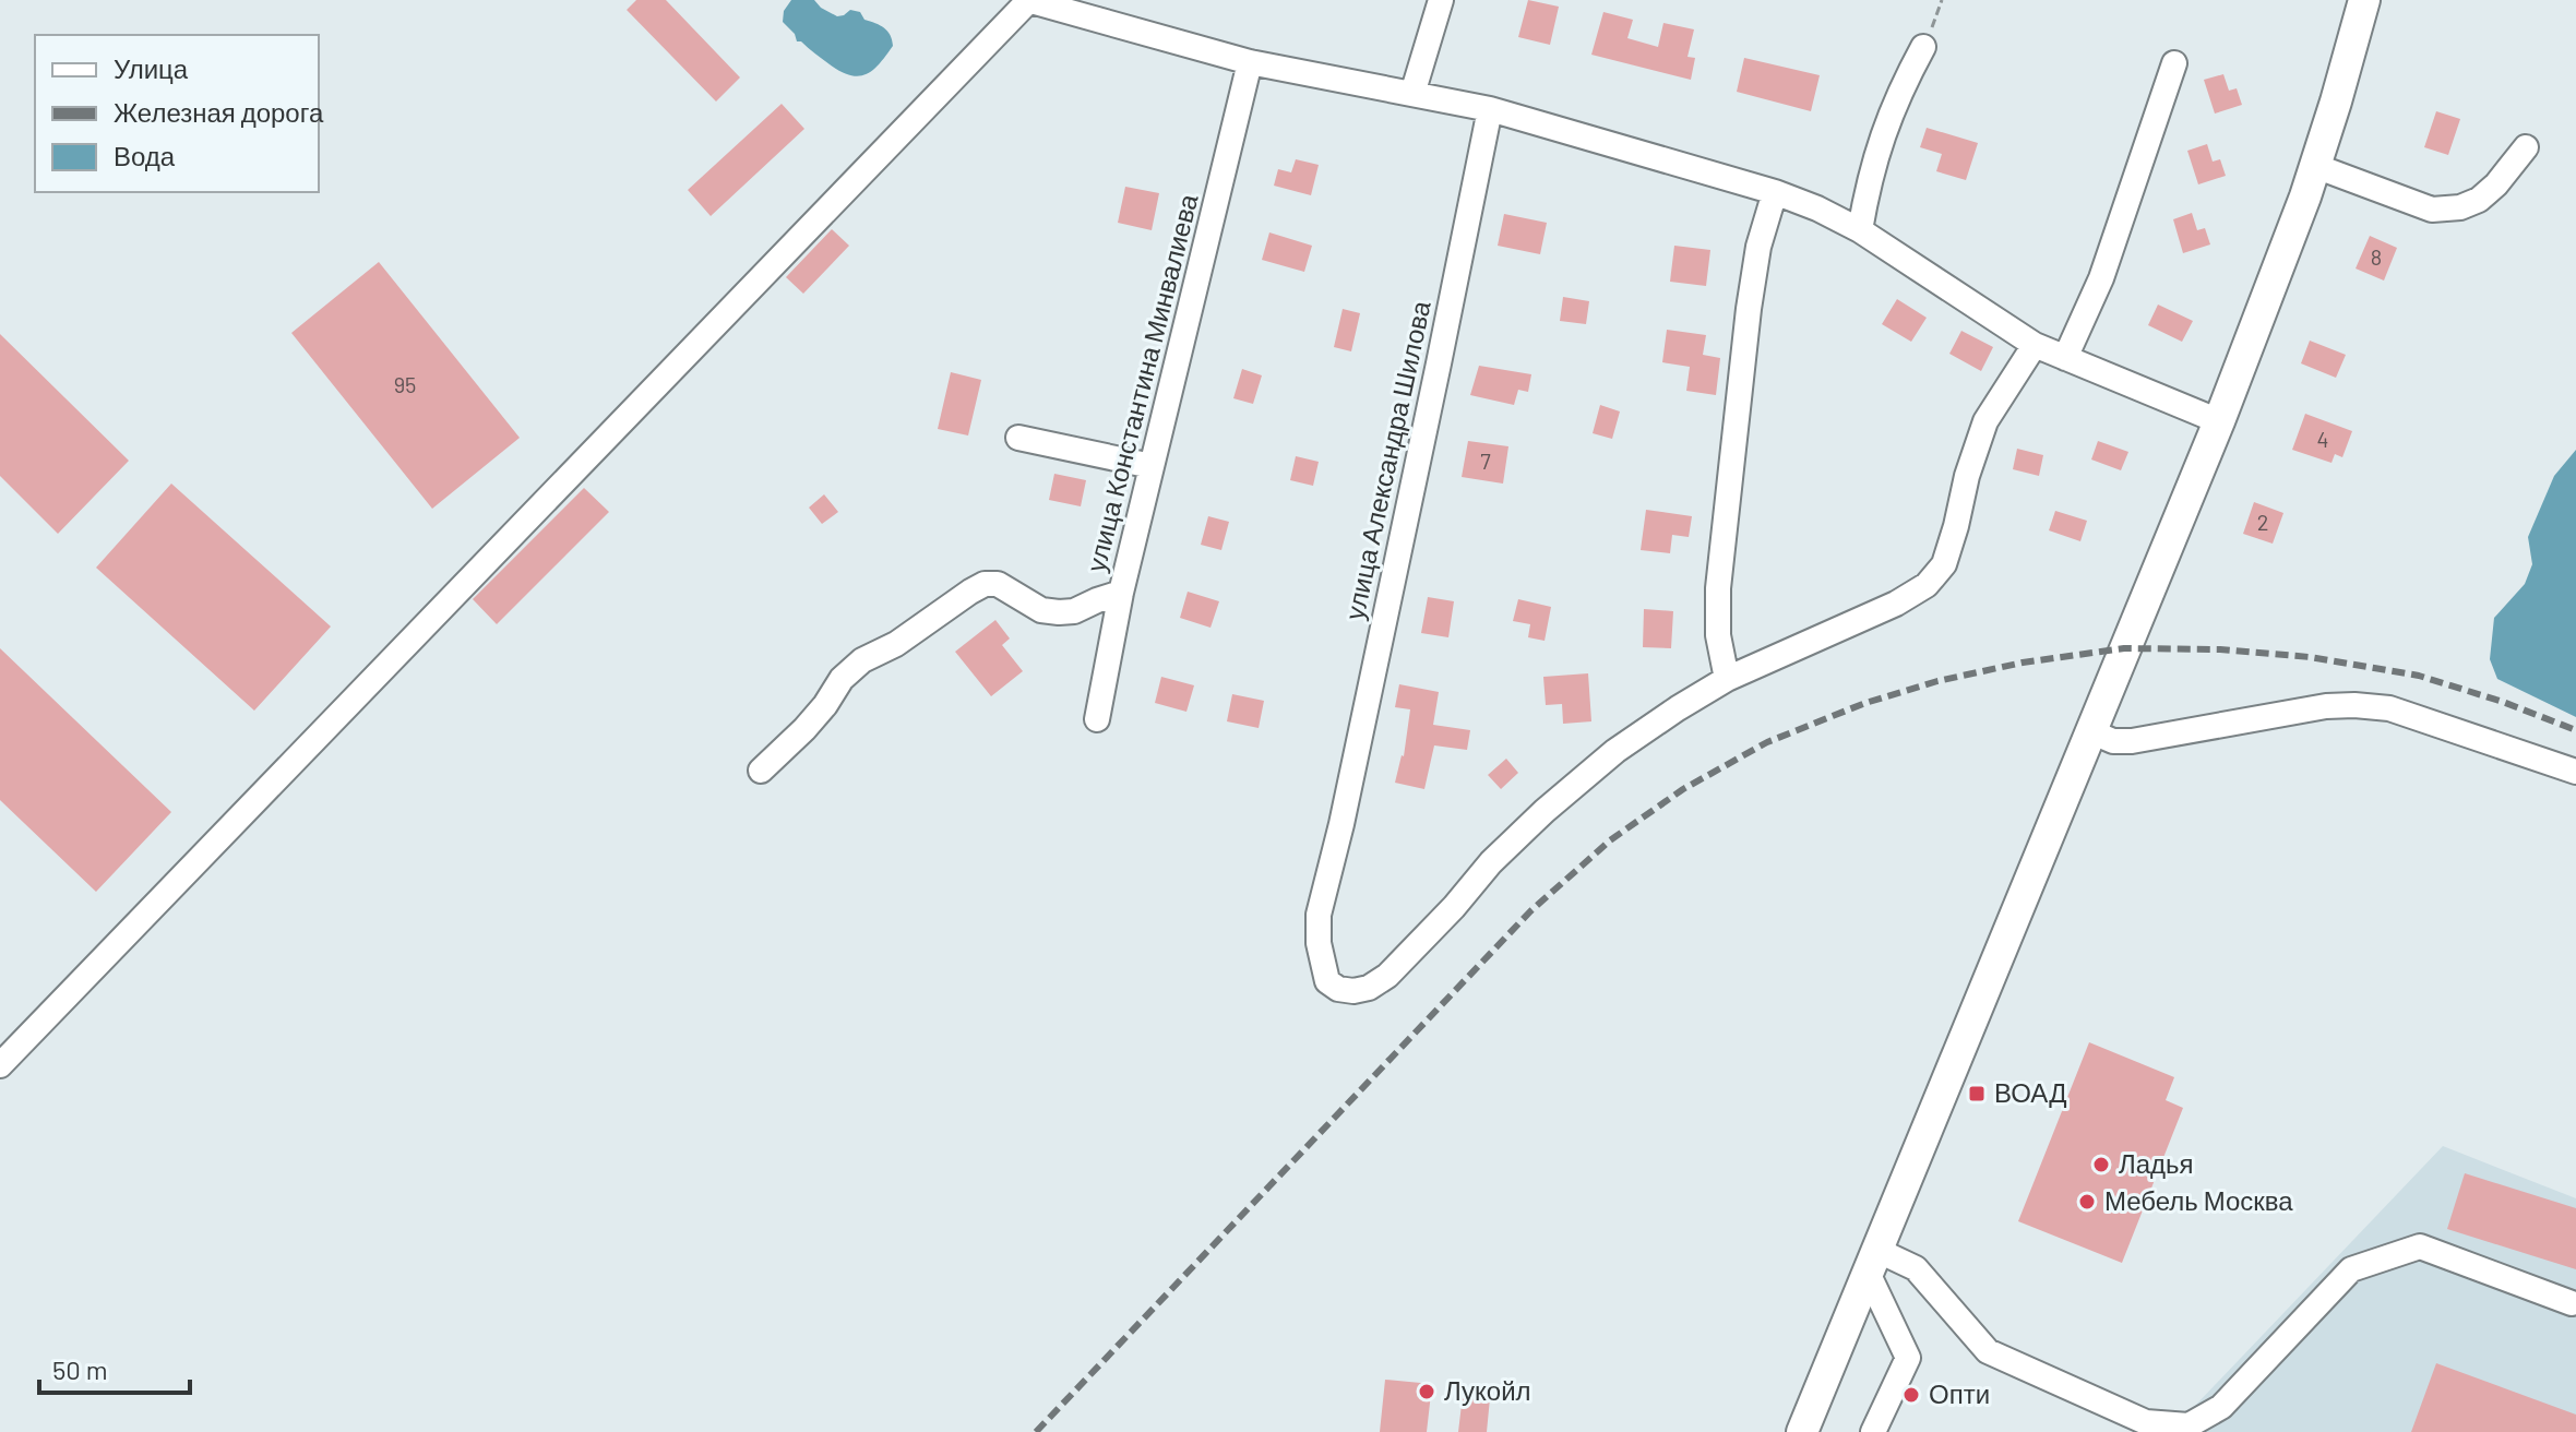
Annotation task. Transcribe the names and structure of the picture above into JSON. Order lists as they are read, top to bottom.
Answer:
{
  "streets": {
    "street": ["улица Константина Минвалиева", "улица Александра Шилова"]
  },
  "places": {
    "transit": ["ВОАД"],
    "other": [
      "Ладья",
      "Мебель Москва",
      "Лукойл",
      "Опти"
    ]
  },
  "house_numbers": [
    "8",
    "95",
    "4",
    "7",
    "2"
  ],
  "legend": ["Улица", "Железная дорога", "Вода"],
  "scale_bar": "50 m"
}
